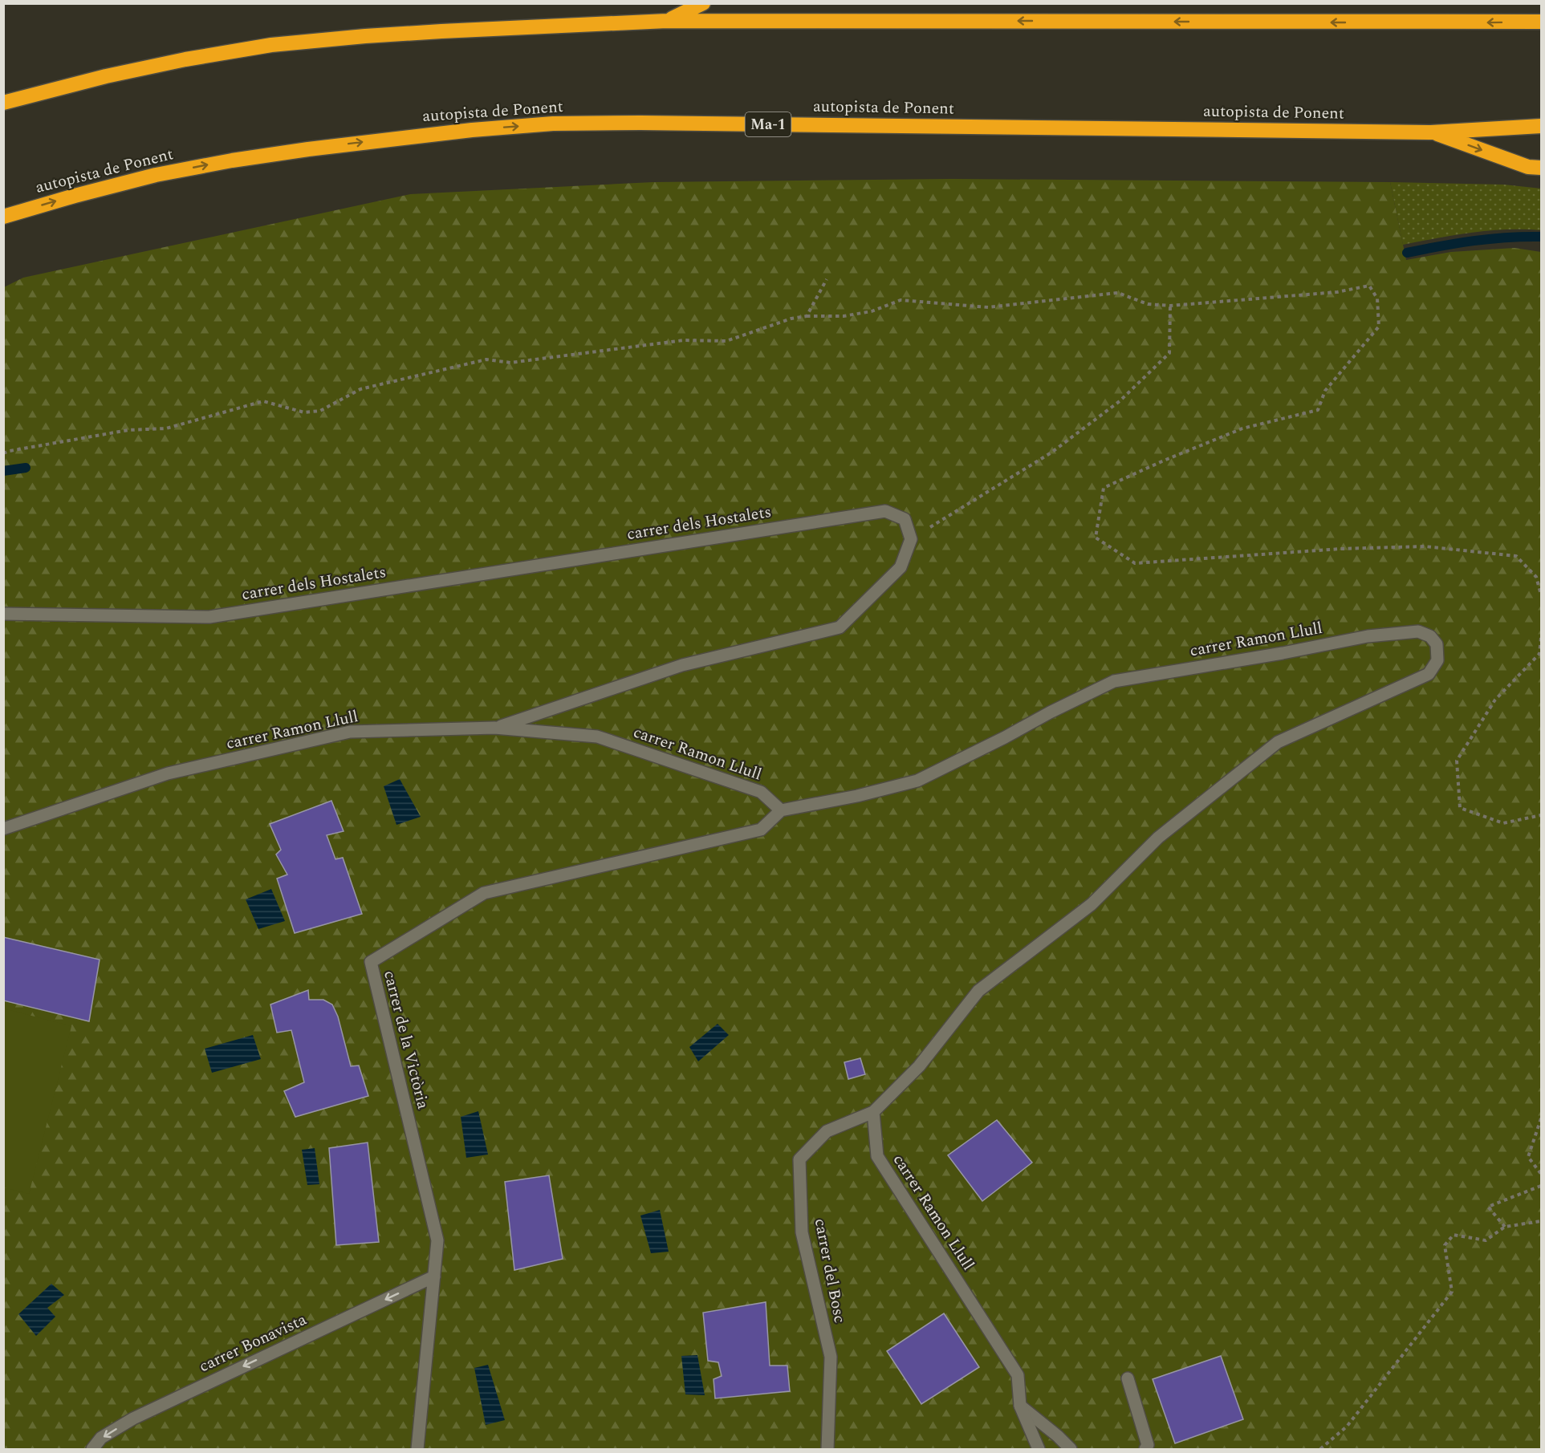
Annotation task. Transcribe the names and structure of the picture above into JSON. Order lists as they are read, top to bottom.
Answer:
{
  "streets": {
    "highway": ["autopista de Ponent", "Ma-1"],
    "street": [
      "carrer dels Hostalets",
      "carrer Ramon Llull",
      "carrer de la Victòria",
      "carrer del Bosc",
      "carrer Bonavista"
    ]
  },
  "crossings": [
    ["carrer Ramon Llull", "carrer de la Victòria"],
    ["carrer Ramon Llull", "carrer del Bosc"],
    ["carrer de la Victòria", "carrer Bonavista"]
  ],
  "one_way": ["carrer Bonavista"]
}
